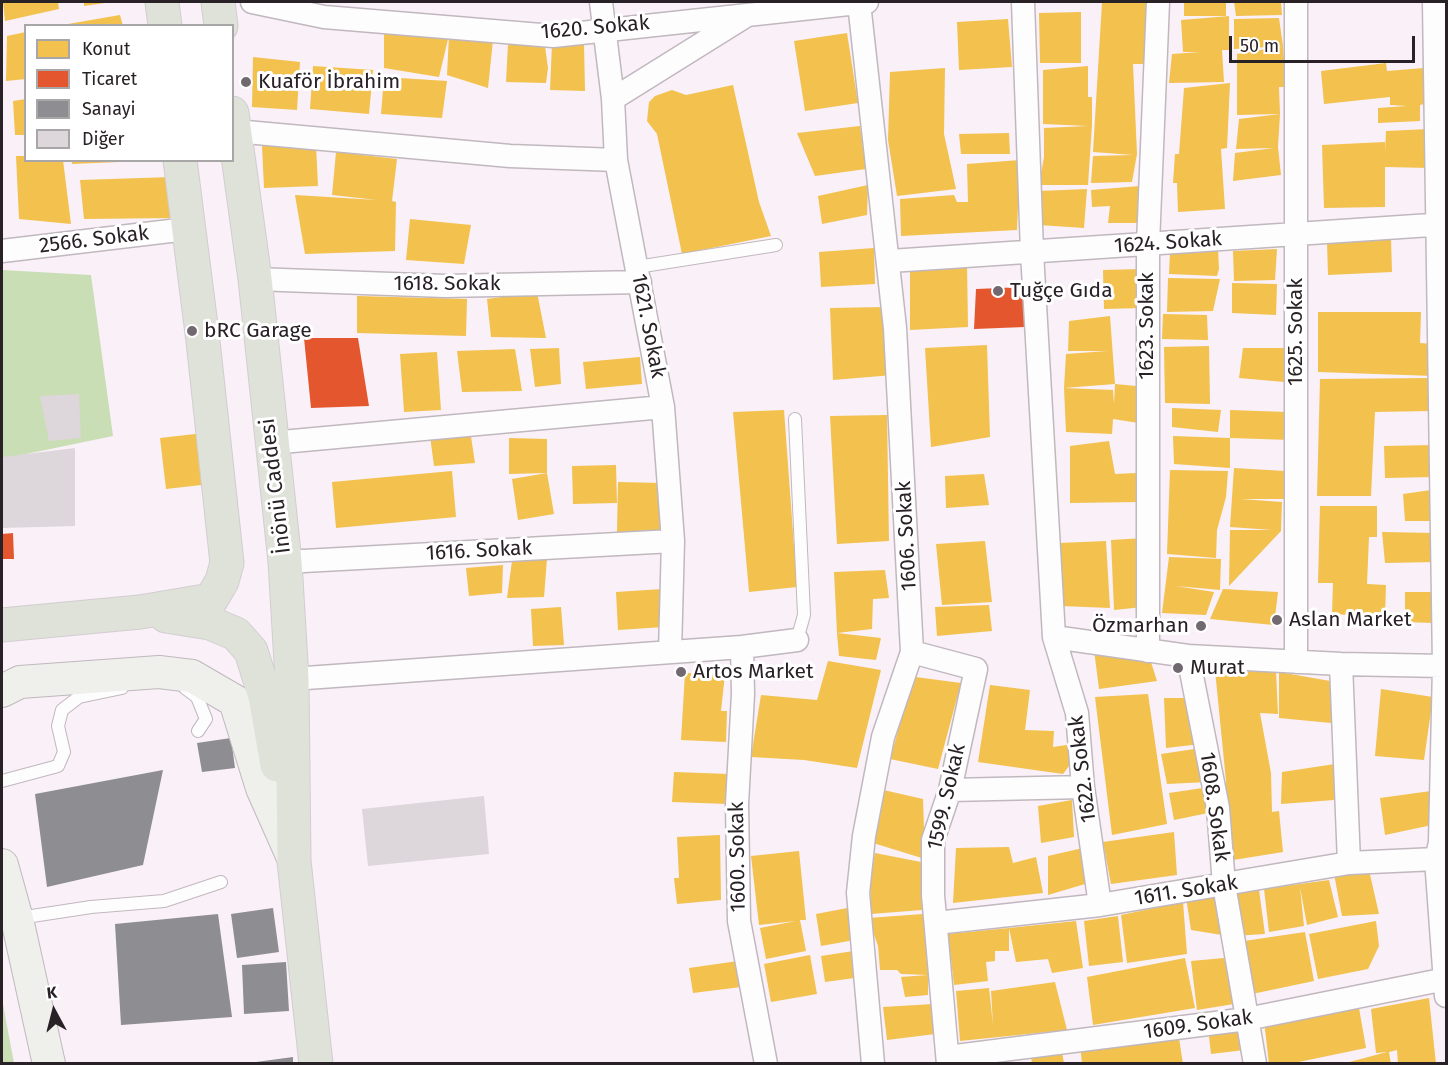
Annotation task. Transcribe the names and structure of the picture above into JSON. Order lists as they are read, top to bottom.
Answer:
{
  "streets": {
    "main road": ["İnönü Caddesi"],
    "street": [
      "1620. Sokak",
      "2566. Sokak",
      "1624. Sokak",
      "1618. Sokak",
      "1621. Sokak",
      "1623. Sokak",
      "1625. Sokak",
      "1606. Sokak",
      "1616. Sokak",
      "1622. Sokak",
      "1599. Sokak",
      "1608. Sokak",
      "1600. Sokak",
      "1611. Sokak",
      "1609. Sokak"
    ]
  },
  "crossings": [
    ["1620. Sokak", "1621. Sokak"],
    ["1620. Sokak", "1606. Sokak"],
    ["1624. Sokak", "1623. Sokak"],
    ["1624. Sokak", "1625. Sokak"],
    ["1624. Sokak", "1606. Sokak"],
    ["1624. Sokak", "1622. Sokak"],
    ["1618. Sokak", "1621. Sokak"],
    ["1618. Sokak", "İnönü Caddesi"],
    ["1621. Sokak", "1616. Sokak"],
    ["İnönü Caddesi", "1616. Sokak"],
    ["1606. Sokak", "1599. Sokak"],
    ["1622. Sokak", "1611. Sokak"],
    ["1599. Sokak", "1611. Sokak"],
    ["1599. Sokak", "1609. Sokak"],
    ["1608. Sokak", "1611. Sokak"],
    ["1608. Sokak", "1609. Sokak"]
  ],
  "places": [
    "Kuaför İbrahim",
    "Tuğçe Gıda",
    "bRC Garage",
    "Aslan Market",
    "Özmarhan",
    "Murat",
    "Artos Market"
  ],
  "legend": [
    "Konut",
    "Ticaret",
    "Sanayi",
    "Diğer"
  ],
  "scale_bar": "50 m",
  "north": "top"
}
